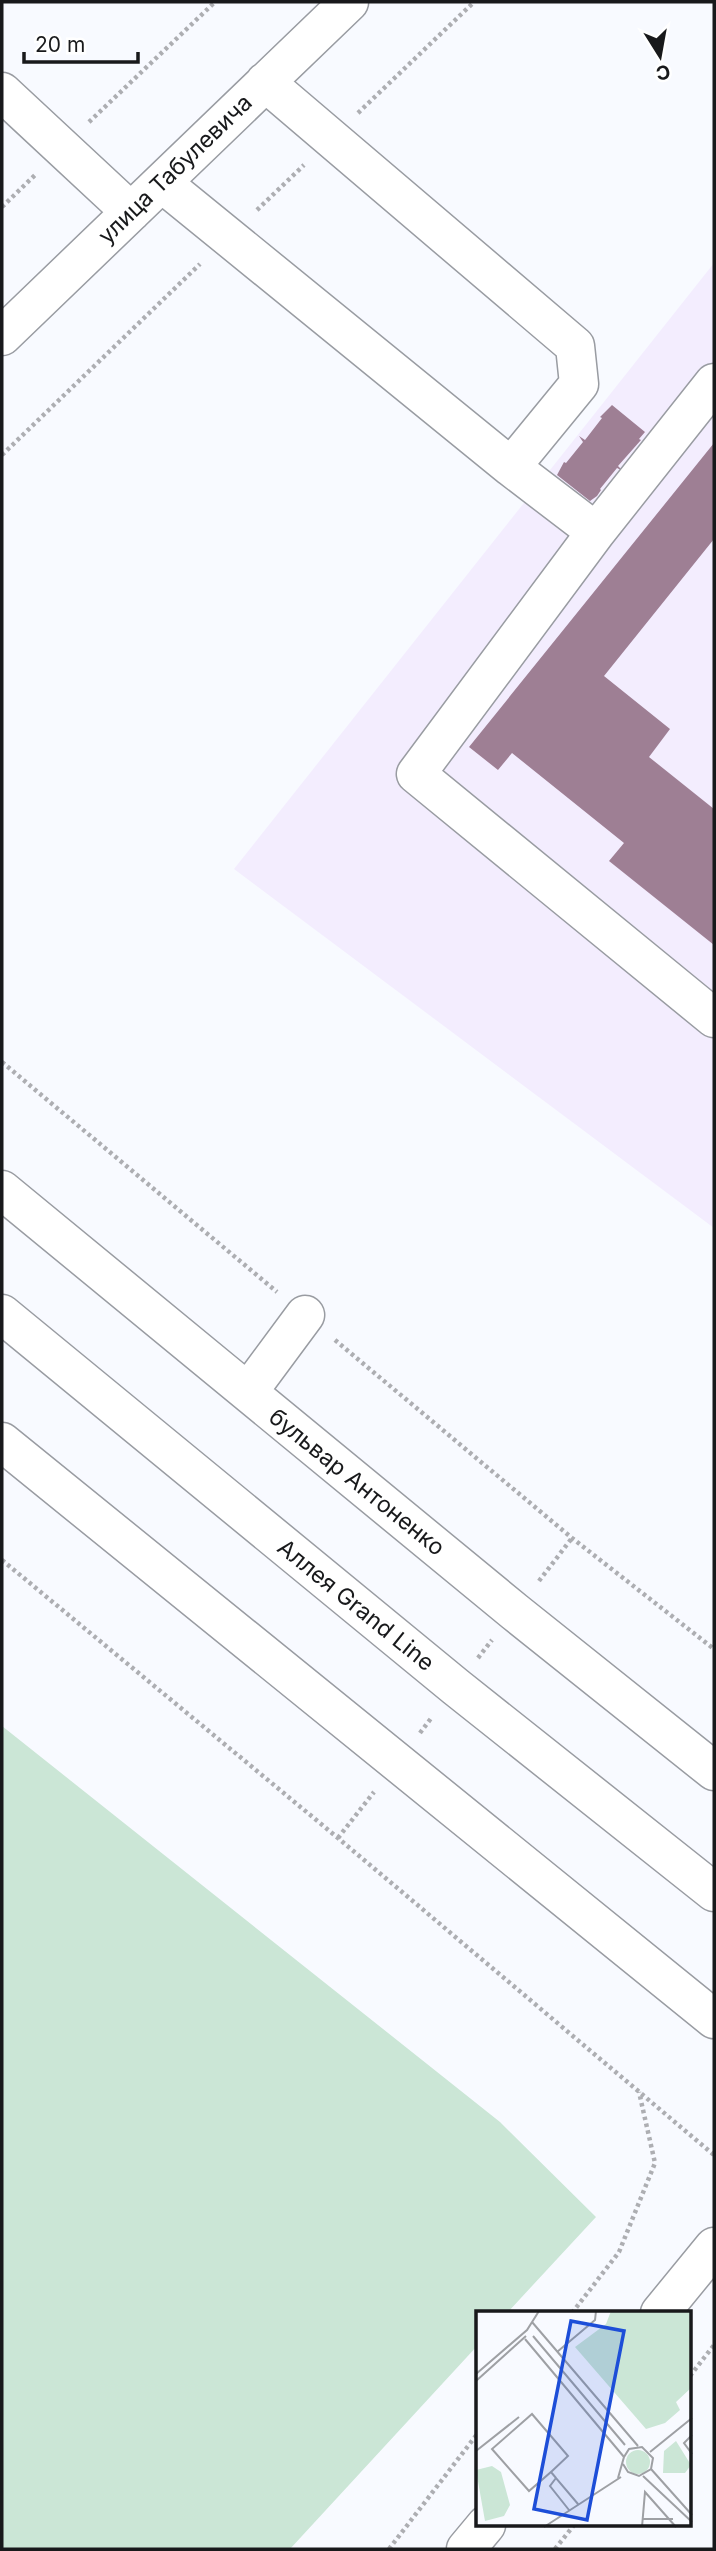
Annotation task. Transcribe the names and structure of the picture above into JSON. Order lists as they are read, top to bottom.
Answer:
{
  "streets": {
    "street": ["улица Табулевича", "бульвар Антоненко", "Аллея Grand Line"]
  },
  "scale_bar": "20 m",
  "north": "bottom"
}
